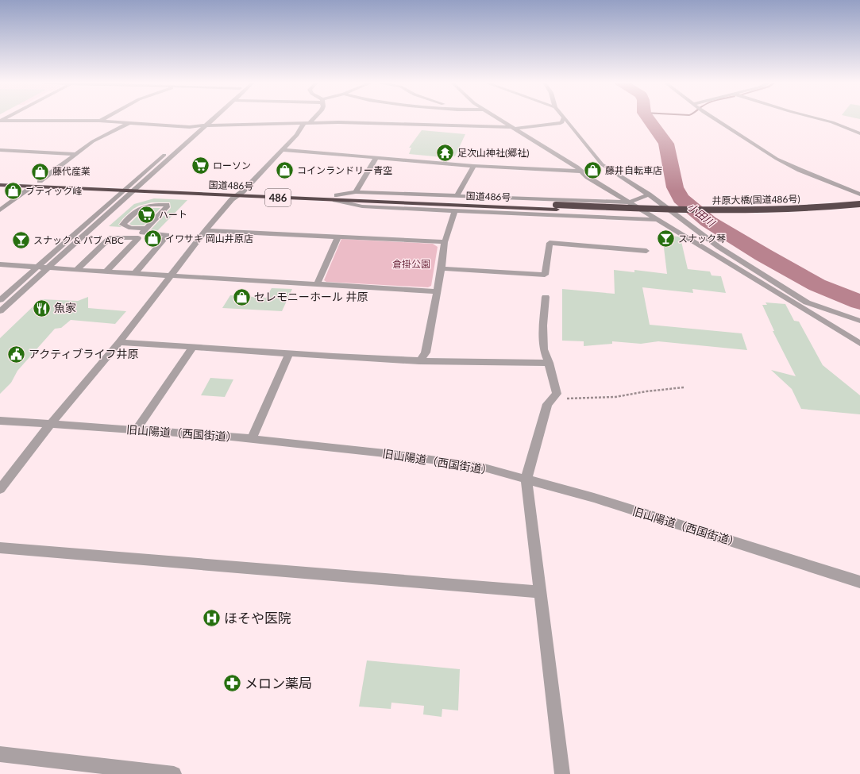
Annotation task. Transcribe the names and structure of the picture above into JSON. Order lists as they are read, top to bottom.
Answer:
{
  "streets": {
    "highway": ["国道486号", "486", "井原大橋(国道486号)"],
    "street": ["旧山陽道（西国街道）"]
  },
  "crossings": [
    ["国道486号", "井原大橋(国道486号)"]
  ],
  "water": ["小田川"],
  "parks": ["倉掛公園"],
  "places": {
    "temple": ["足次山神社(郷社)"],
    "supermarket": ["ローソン", "ハート"],
    "shop": [
      "コインランドリー青空",
      "藤井自転車店",
      "藤代産業",
      "ブティック峰",
      "イワサキ 岡山井原店",
      "セレモニーホール 井原"
    ],
    "bar": ["スナック琴", "スナック & パブ ABC"],
    "restaurant": ["魚家"],
    "public building": ["アクティブライフ井原"],
    "hospital": ["ほそや医院"],
    "pharmacy": ["メロン薬局"]
  }
}
